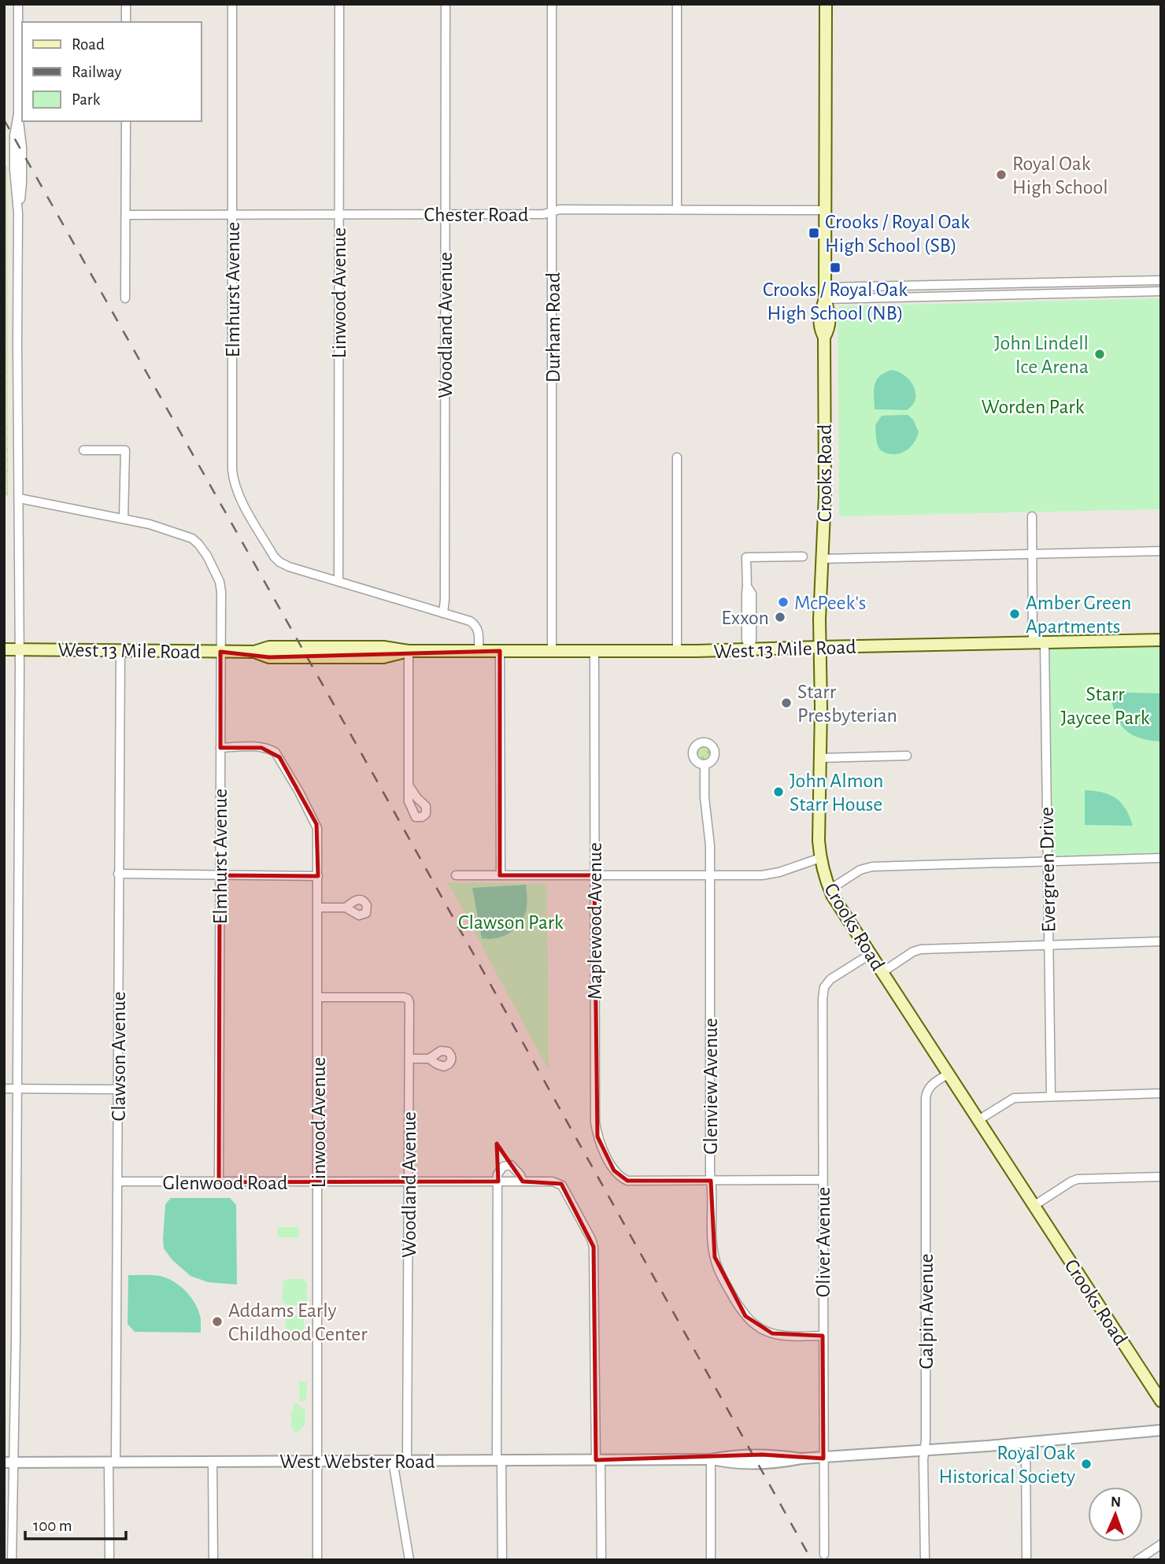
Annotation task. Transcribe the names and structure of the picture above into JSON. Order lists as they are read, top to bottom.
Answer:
{
  "streets": {
    "main road": ["Crooks Road", "West 13 Mile Road"],
    "street": [
      "Chester Road",
      "Elmhurst Avenue",
      "Linwood Avenue",
      "Woodland Avenue",
      "Durham Road",
      "Evergreen Drive",
      "Maplewood Avenue",
      "Clawson Avenue",
      "Glenview Avenue",
      "Glenwood Road",
      "Oliver Avenue",
      "Galpin Avenue",
      "West Webster Road"
    ]
  },
  "crossings": [
    ["Chester Road", "Elmhurst Avenue"],
    ["Chester Road", "Linwood Avenue"],
    ["Chester Road", "Woodland Avenue"],
    ["Chester Road", "Durham Road"],
    ["Chester Road", "Crooks Road"],
    ["Elmhurst Avenue", "Linwood Avenue"],
    ["Elmhurst Avenue", "West 13 Mile Road"],
    ["Elmhurst Avenue", "Glenwood Road"],
    ["Linwood Avenue", "Woodland Avenue"],
    ["Linwood Avenue", "Glenwood Road"],
    ["Linwood Avenue", "West Webster Road"],
    ["Woodland Avenue", "Glenwood Road"],
    ["Woodland Avenue", "West Webster Road"],
    ["Durham Road", "West 13 Mile Road"],
    ["Crooks Road", "West 13 Mile Road"],
    ["Crooks Road", "Oliver Avenue"],
    ["Crooks Road", "Galpin Avenue"],
    ["West 13 Mile Road", "Evergreen Drive"],
    ["West 13 Mile Road", "Maplewood Avenue"],
    ["West 13 Mile Road", "Clawson Avenue"],
    ["Maplewood Avenue", "Glenview Avenue"],
    ["Clawson Avenue", "Glenwood Road"],
    ["Clawson Avenue", "West Webster Road"],
    ["Glenview Avenue", "Oliver Avenue"],
    ["Glenwood Road", "West Webster Road"],
    ["Oliver Avenue", "West Webster Road"],
    ["Galpin Avenue", "West Webster Road"]
  ],
  "parks": ["Worden Park", "Starr Jaycee Park", "Clawson Park"],
  "places": {
    "other": [
      "Royal Oak High School",
      "John Lindell Ice Arena",
      "McPeek's",
      "Amber Green Apartments",
      "Exxon",
      "Starr Presbyterian",
      "John Almon Starr House",
      "Addams Early Childhood Center",
      "Royal Oak Historical Society"
    ],
    "transit": ["Crooks / Royal Oak High School (SB)", "Crooks / Royal Oak High School (NB)"]
  },
  "legend": ["Road", "Railway", "Park"],
  "scale_bar": "100 m",
  "north": "top"
}
